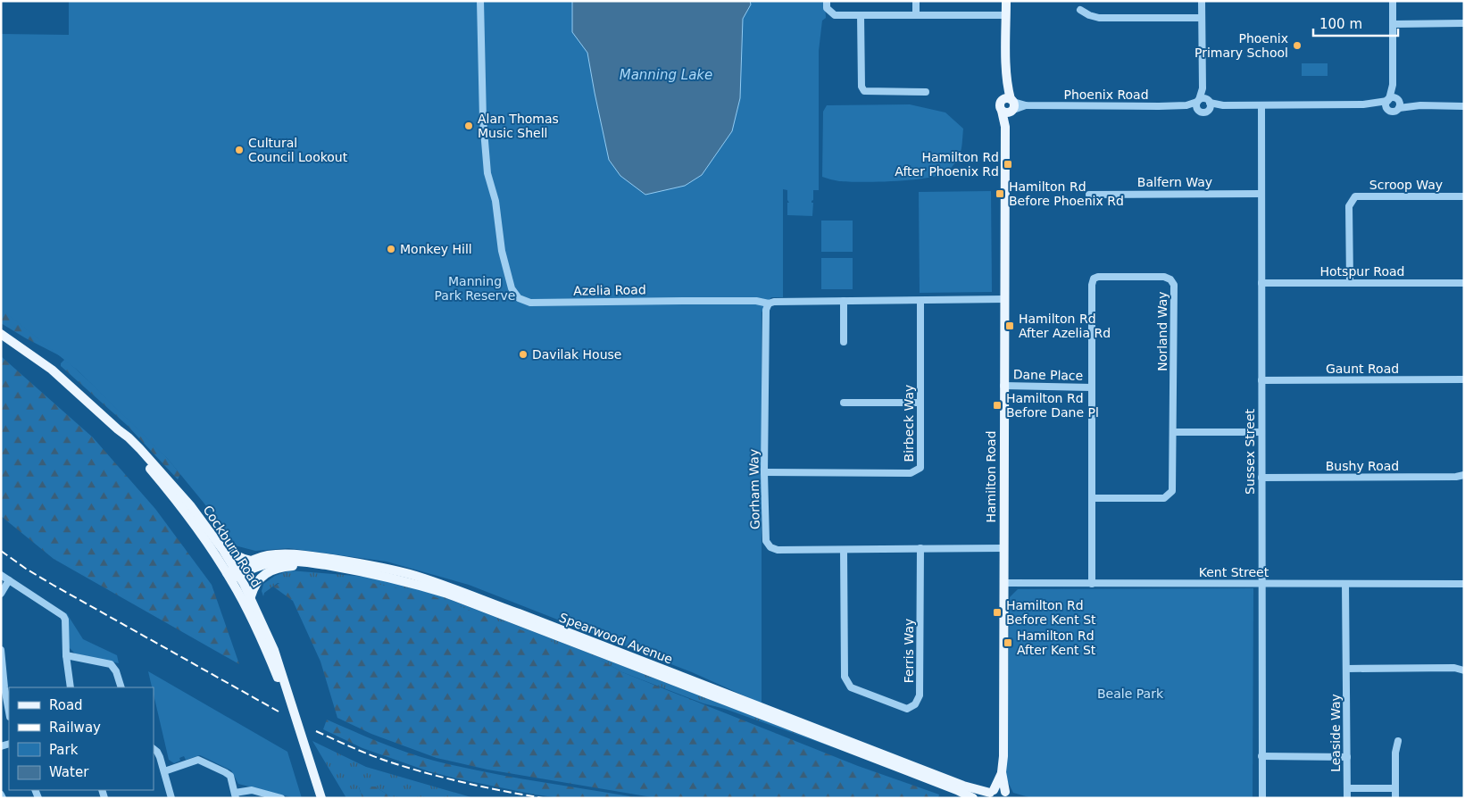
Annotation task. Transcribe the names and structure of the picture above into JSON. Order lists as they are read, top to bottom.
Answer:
{
  "streets": {
    "main road": ["Hamilton Road", "Cockburn Road", "Spearwood Avenue"],
    "street": [
      "Phoenix Road",
      "Balfern Way",
      "Scroop Way",
      "Hotspur Road",
      "Azelia Road",
      "Norland Way",
      "Gaunt Road",
      "Dane Place",
      "Birbeck Way",
      "Sussex Street",
      "Bushy Road",
      "Gorham Way",
      "Kent Street",
      "Ferris Way",
      "Leaside Way"
    ]
  },
  "crossings": [
    ["Phoenix Road", "Hamilton Road"],
    ["Balfern Way", "Sussex Street"],
    ["Scroop Way", "Hotspur Road"],
    ["Hotspur Road", "Sussex Street"],
    ["Azelia Road", "Birbeck Way"],
    ["Azelia Road", "Hamilton Road"],
    ["Azelia Road", "Gorham Way"],
    ["Norland Way", "Dane Place"],
    ["Norland Way", "Kent Street"],
    ["Gaunt Road", "Sussex Street"],
    ["Dane Place", "Hamilton Road"],
    ["Birbeck Way", "Gorham Way"],
    ["Sussex Street", "Bushy Road"],
    ["Sussex Street", "Kent Street"],
    ["Hamilton Road", "Gorham Way"],
    ["Hamilton Road", "Kent Street"],
    ["Hamilton Road", "Spearwood Avenue"],
    ["Gorham Way", "Ferris Way"],
    ["Cockburn Road", "Spearwood Avenue"],
    ["Kent Street", "Leaside Way"]
  ],
  "water": ["Manning Lake"],
  "parks": ["Manning Park Reserve", "Beale Park"],
  "places": {
    "other": [
      "Phoenix Primary School",
      "Alan Thomas Music Shell",
      "Cultural Council Lookout",
      "Monkey Hill",
      "Davilak House"
    ],
    "transit": [
      "Hamilton Rd After Phoenix Rd",
      "Hamilton Rd Before Phoenix Rd",
      "Hamilton Rd After Azelia Rd",
      "Hamilton Rd Before Dane Pl",
      "Hamilton Rd Before Kent St",
      "Hamilton Rd After Kent St"
    ]
  },
  "legend": [
    "Road",
    "Railway",
    "Park",
    "Water"
  ],
  "scale_bar": "100 m"
}
